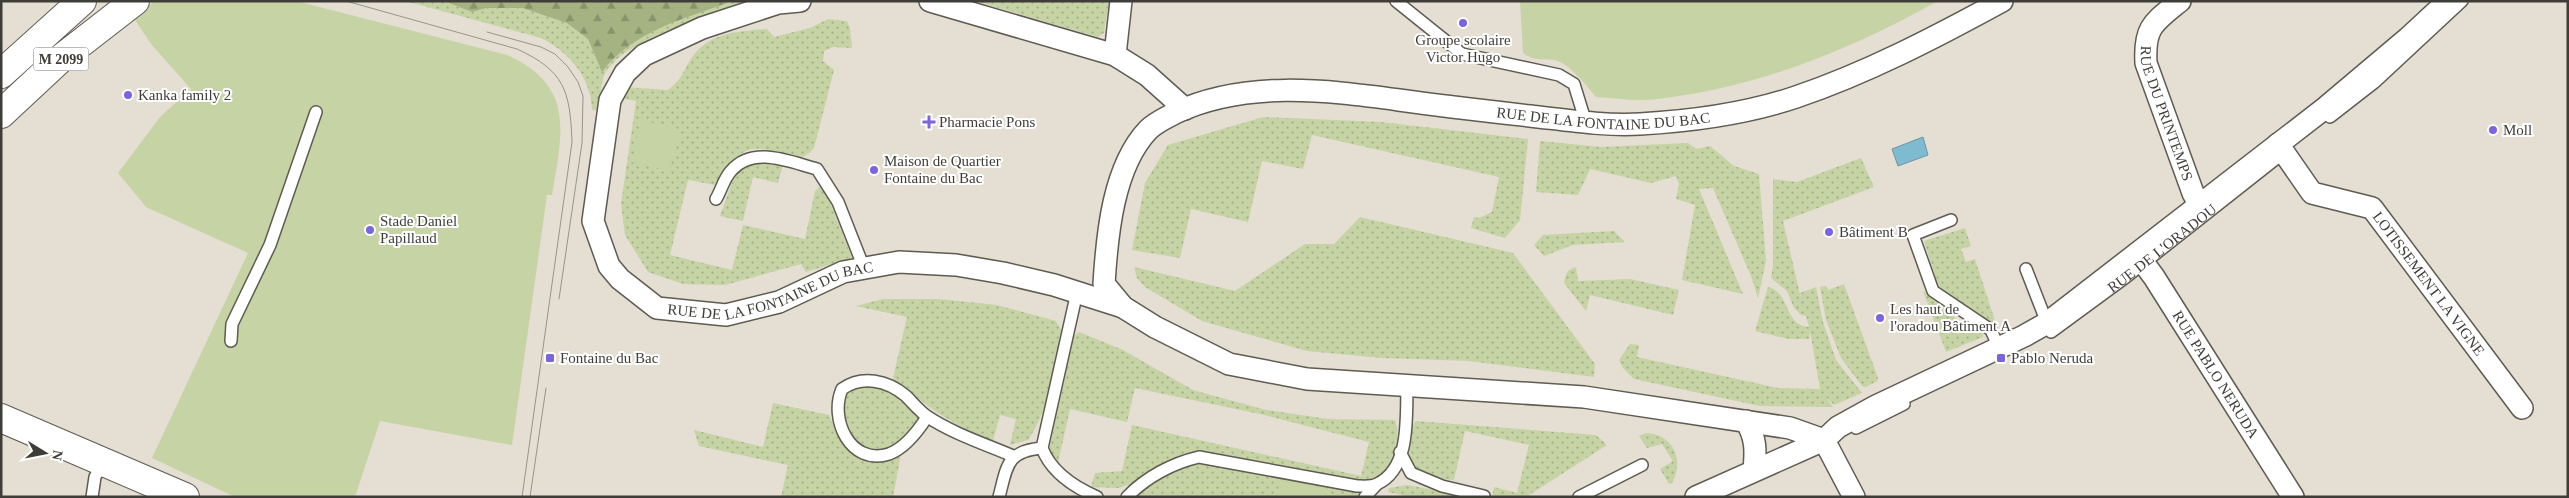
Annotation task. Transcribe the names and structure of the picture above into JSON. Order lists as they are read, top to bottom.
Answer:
{
  "streets": {
    "main road": ["M 2099"],
    "street": [
      "RUE DU PRINTEMPS",
      "RUE DE LA FONTAINE DU BAC",
      "RUE DE L'ORADOU",
      "LOTISSEMENT LA VIGNE",
      "RUE PABLO NERUDA"
    ]
  },
  "crossings": [
    ["RUE DU PRINTEMPS", "RUE DE L'ORADOU"],
    ["RUE DE LA FONTAINE DU BAC", "RUE DE L'ORADOU"],
    ["RUE DE L'ORADOU", "LOTISSEMENT LA VIGNE"],
    ["RUE DE L'ORADOU", "RUE PABLO NERUDA"]
  ],
  "places": {
    "other": [
      "Groupe scolaire Victor Hugo",
      "Kanka family 2",
      "Moll",
      "Maison de Quartier Fontaine du Bac",
      "Stade Daniel Papillaud",
      "Bâtiment B",
      "Les haut de l'oradou Bâtiment A"
    ],
    "health": ["Pharmacie Pons"],
    "transit": ["Fontaine du Bac", "Pablo Neruda"]
  },
  "north": "right"
}
